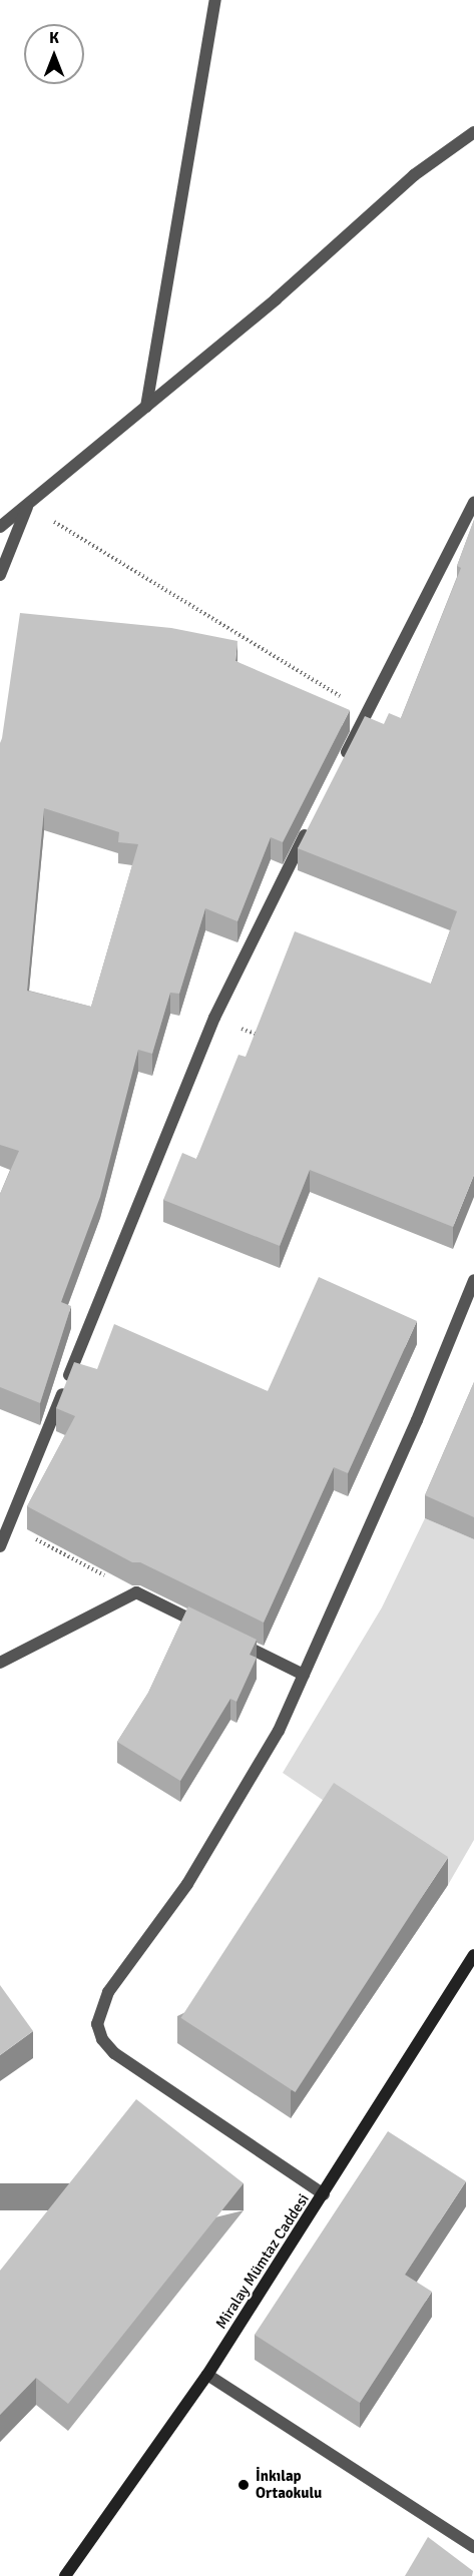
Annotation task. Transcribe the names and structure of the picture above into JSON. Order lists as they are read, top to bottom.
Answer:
{
  "streets": {
    "main road": ["Miralay Mümtaz Caddesi"]
  },
  "places": ["İnkılap Ortaokulu"],
  "north": "top"
}
